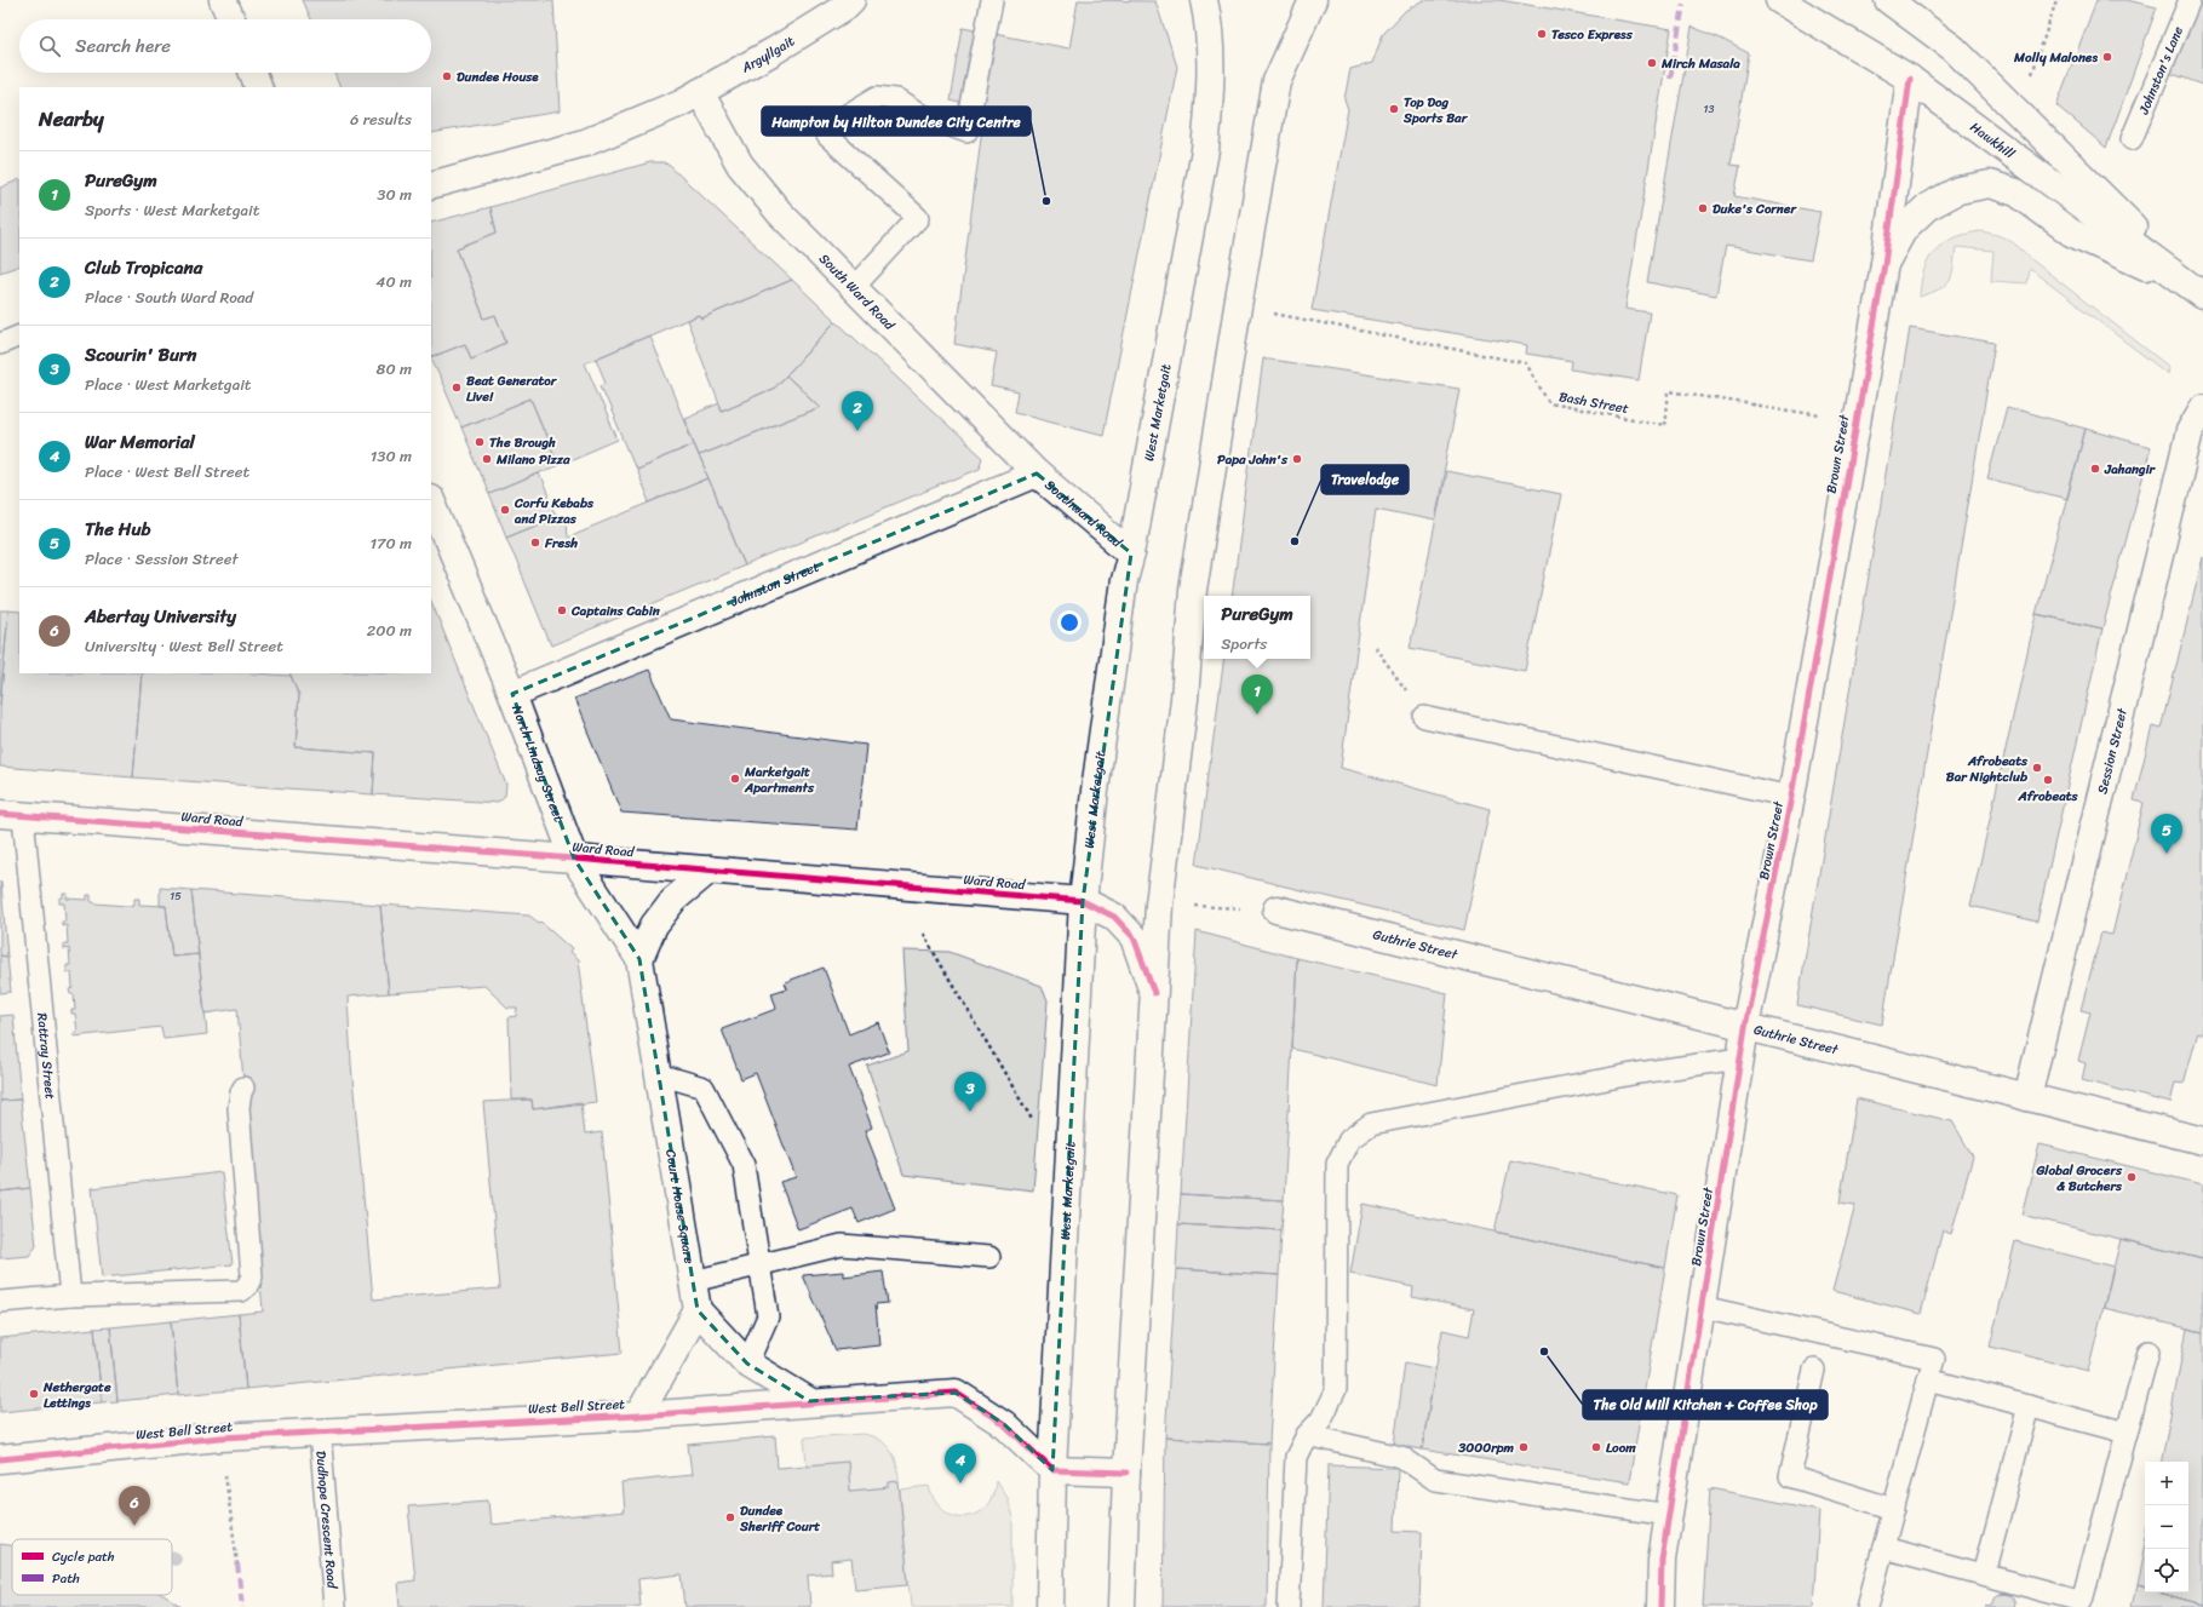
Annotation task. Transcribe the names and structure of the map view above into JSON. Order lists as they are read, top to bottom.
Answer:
{
  "streets": {
    "street": [
      "Argyllgait",
      "Hawkhill",
      "South Ward Road",
      "West Marketgait",
      "Brown Street",
      "Southward Road",
      "Johnston Street",
      "Session Street",
      "North Lindsay Street",
      "Ward Road",
      "Guthrie Street",
      "Court House Square",
      "West Bell Street"
    ],
    "lane": ["Johnston's Lane", "Rattray Street", "Dudhope Crescent Road"],
    "path": ["Bash Street"]
  },
  "crossings": [
    ["Argyllgait", "South Ward Road"],
    ["Hawkhill", "Brown Street"],
    ["South Ward Road", "Southward Road"],
    ["South Ward Road", "Johnston Street"],
    ["Bash Street", "Brown Street"],
    ["West Marketgait", "Southward Road"],
    ["West Marketgait", "Ward Road"],
    ["West Marketgait", "West Bell Street"],
    ["Brown Street", "Guthrie Street"],
    ["Southward Road", "Johnston Street"],
    ["Johnston Street", "North Lindsay Street"],
    ["Session Street", "Guthrie Street"],
    ["North Lindsay Street", "Ward Road"],
    ["North Lindsay Street", "Court House Square"],
    ["Ward Road", "Rattray Street"],
    ["Ward Road", "Court House Square"],
    ["Court House Square", "West Bell Street"],
    ["West Bell Street", "Dudhope Crescent Road"]
  ],
  "places": [
    "Tesco Express",
    "Molly Malones",
    "Mirch Masala",
    "Dundee House",
    "Top Dog Sports Bar",
    "Hampton by Hilton Dundee City Centre",
    "Duke's Corner",
    "Beat Generator Live!",
    "The Brough",
    "Milano Pizza",
    "Papa John's",
    "Jahangir",
    "Corfu Kebabs and Pizzas",
    "Travelodge",
    "Fresh",
    "Captains Cabin",
    "Afrobeats Bar Nightclub",
    "Marketgait Apartments",
    "Afrobeats",
    "Global Grocers & Butchers",
    "The Old Mill Kitchen + Coffee Shop",
    "Nethergate Lettings",
    "3000rpm",
    "Loom",
    "Dundee Sheriff Court"
  ],
  "house_numbers": ["13", "15"],
  "legend": ["Cycle path", "Path"],
  "page": {
    "search": "Search here",
    "heading": ["Nearby", "6 results"],
    "list": [
      {
        "mark": "1",
        "name": "PureGym",
        "note": "Sports · West Marketgait",
        "value": "30 m"
      },
      {
        "mark": "2",
        "name": "Club Tropicana",
        "note": "Place · South Ward Road",
        "value": "40 m"
      },
      {
        "mark": "3",
        "name": "Scourin' Burn",
        "note": "Place · West Marketgait",
        "value": "80 m"
      },
      {
        "mark": "4",
        "name": "War Memorial",
        "note": "Place · West Bell Street",
        "value": "130 m"
      },
      {
        "mark": "5",
        "name": "The Hub",
        "note": "Place · Session Street",
        "value": "170 m"
      },
      {
        "mark": "6",
        "name": "Abertay University",
        "note": "University · West Bell Street",
        "value": "200 m"
      }
    ],
    "pins": [
      "2",
      "1",
      "5",
      "3",
      "4",
      "6"
    ],
    "popup": ["PureGym", "Sports"],
    "map_buttons": ["+", "−"]
  }
}
